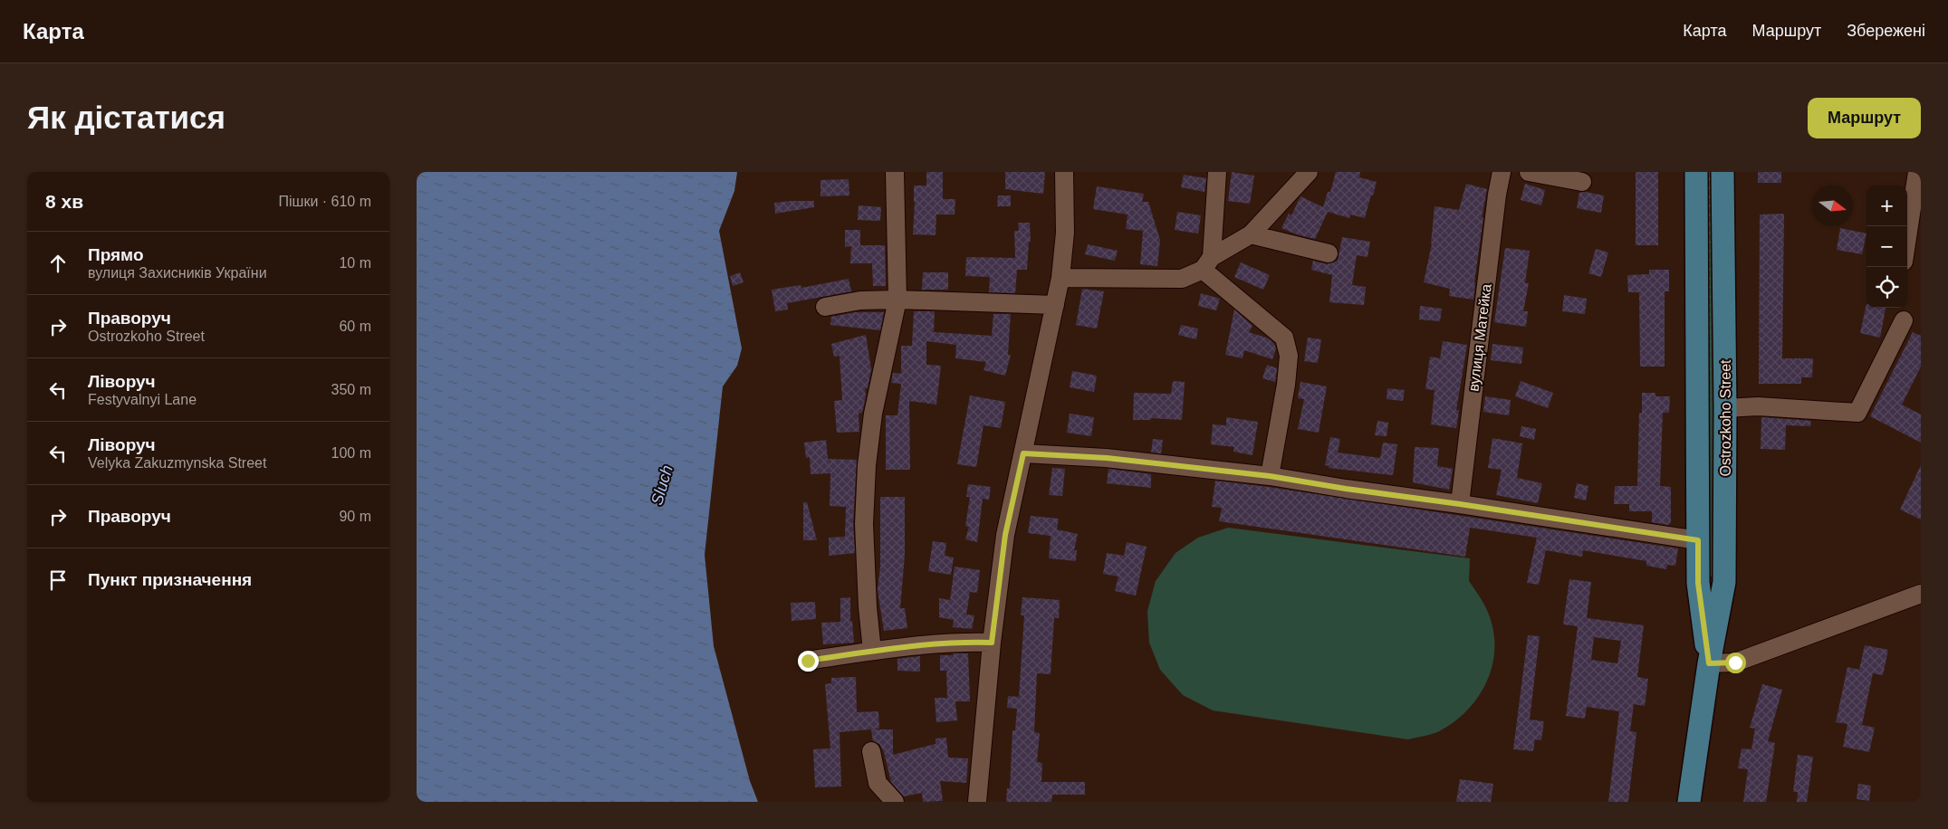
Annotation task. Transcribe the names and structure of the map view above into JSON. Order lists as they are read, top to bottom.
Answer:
{
  "streets": {
    "main road": ["Ostrozkoho Street"],
    "street": ["вулиця Матейка"]
  },
  "water": ["Sluch"],
  "north": "right",
  "page": {
    "header": "Карта",
    "nav": ["Карта", "Маршрут", "Збережені"],
    "buttons": "Маршрут",
    "title": "Як дістатися",
    "heading": ["8 хв", "Пішки · 610 m"],
    "map_buttons": ["+", "−"],
    "list": [
      ["Прямо", "вулиця Захисників України", "10 m"],
      ["Праворуч", "Ostrozkoho Street", "60 m"],
      ["Ліворуч", "Festyvalnyi Lane", "350 m"],
      ["Ліворуч", "Velyka Zakuzmynska Street", "100 m"],
      ["Праворуч", "90 m"],
      "Пункт призначення"
    ]
  }
}
